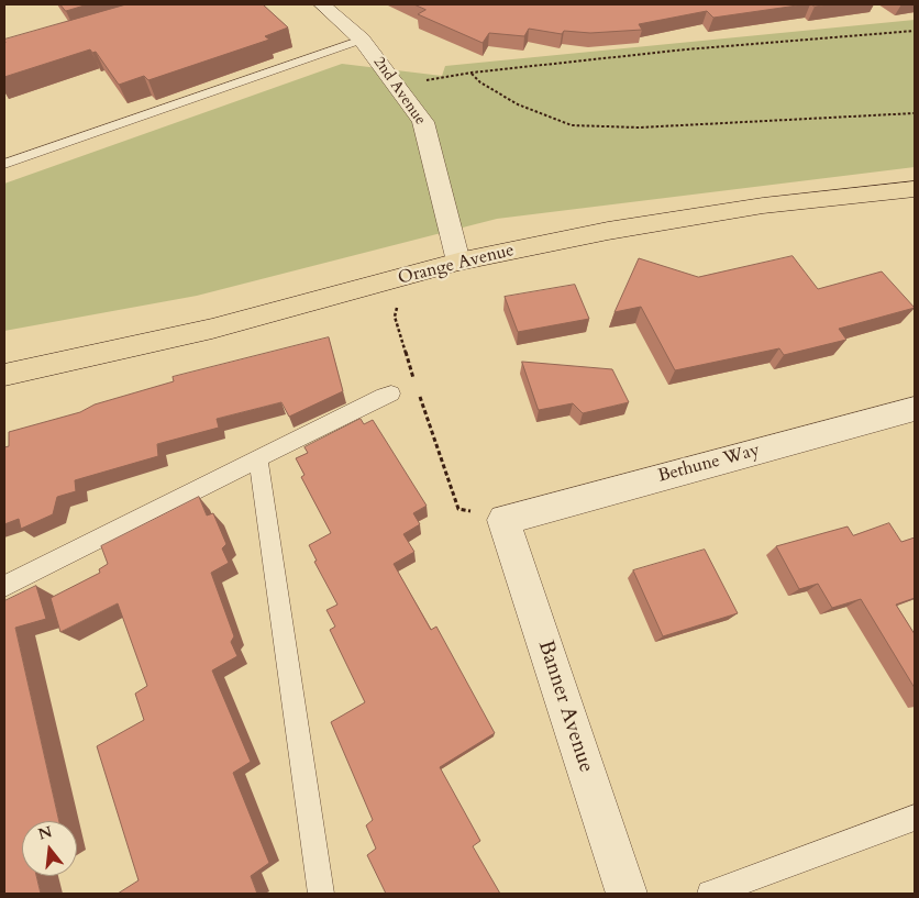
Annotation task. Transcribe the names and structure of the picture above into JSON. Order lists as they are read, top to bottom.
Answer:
{
  "streets": {
    "main road": ["Orange Avenue"],
    "street": ["2nd Avenue", "Bethune Way", "Banner Avenue"]
  },
  "crossings": [
    ["2nd Avenue", "Orange Avenue"],
    ["Bethune Way", "Banner Avenue"]
  ],
  "north": "top"
}
